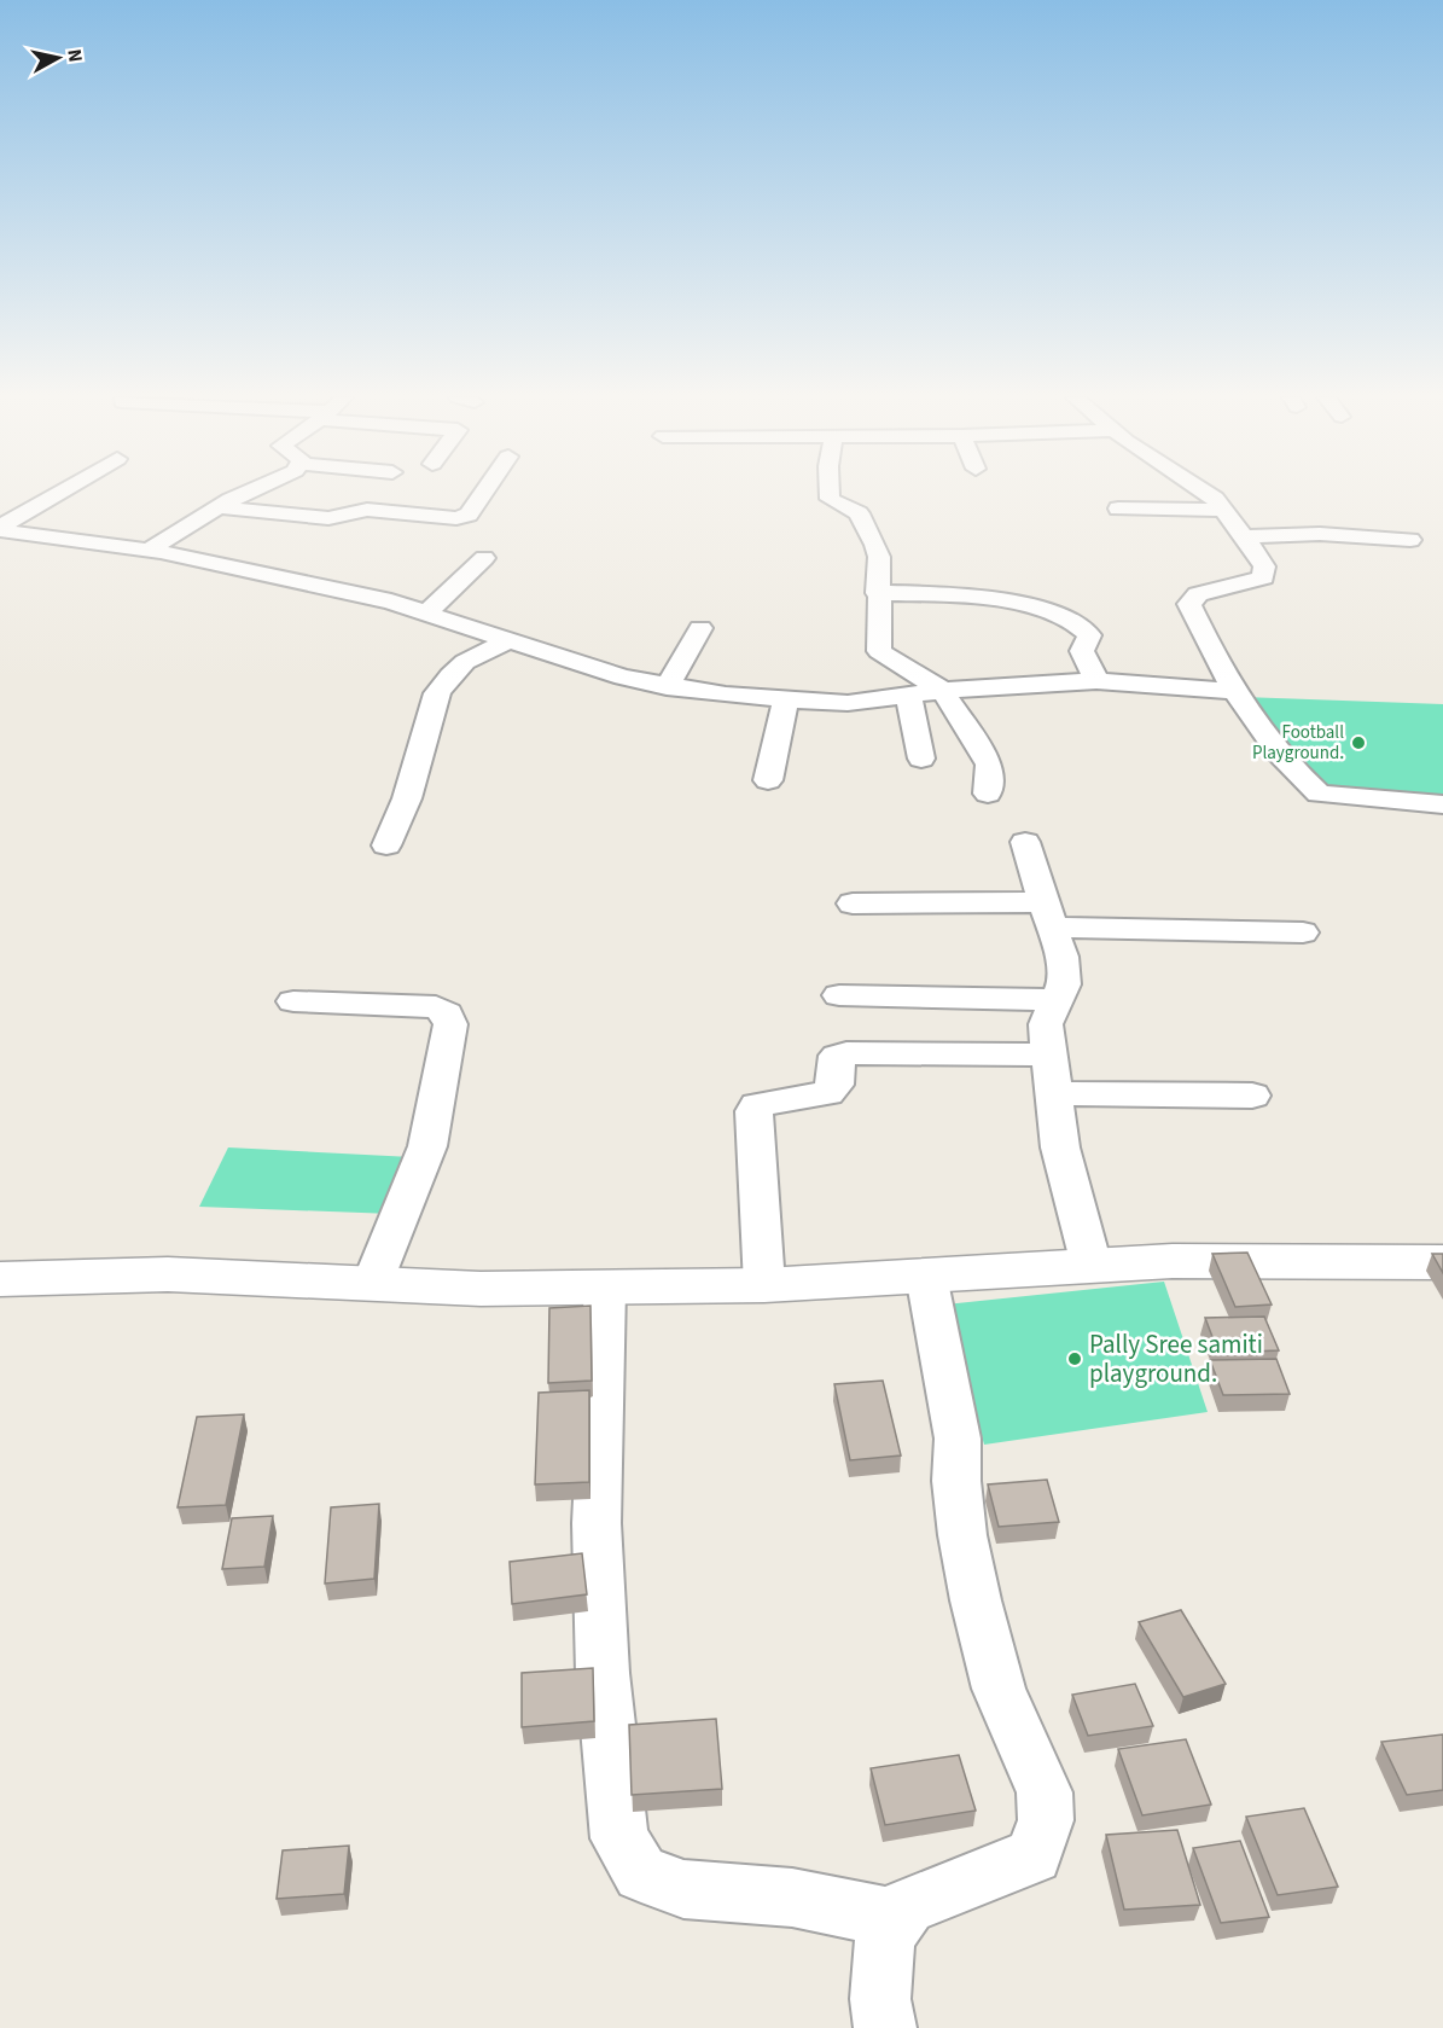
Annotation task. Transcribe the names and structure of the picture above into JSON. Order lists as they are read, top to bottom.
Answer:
{
  "places": ["Football Playground.", "Pally Sree samiti playground."],
  "north": "right"
}
